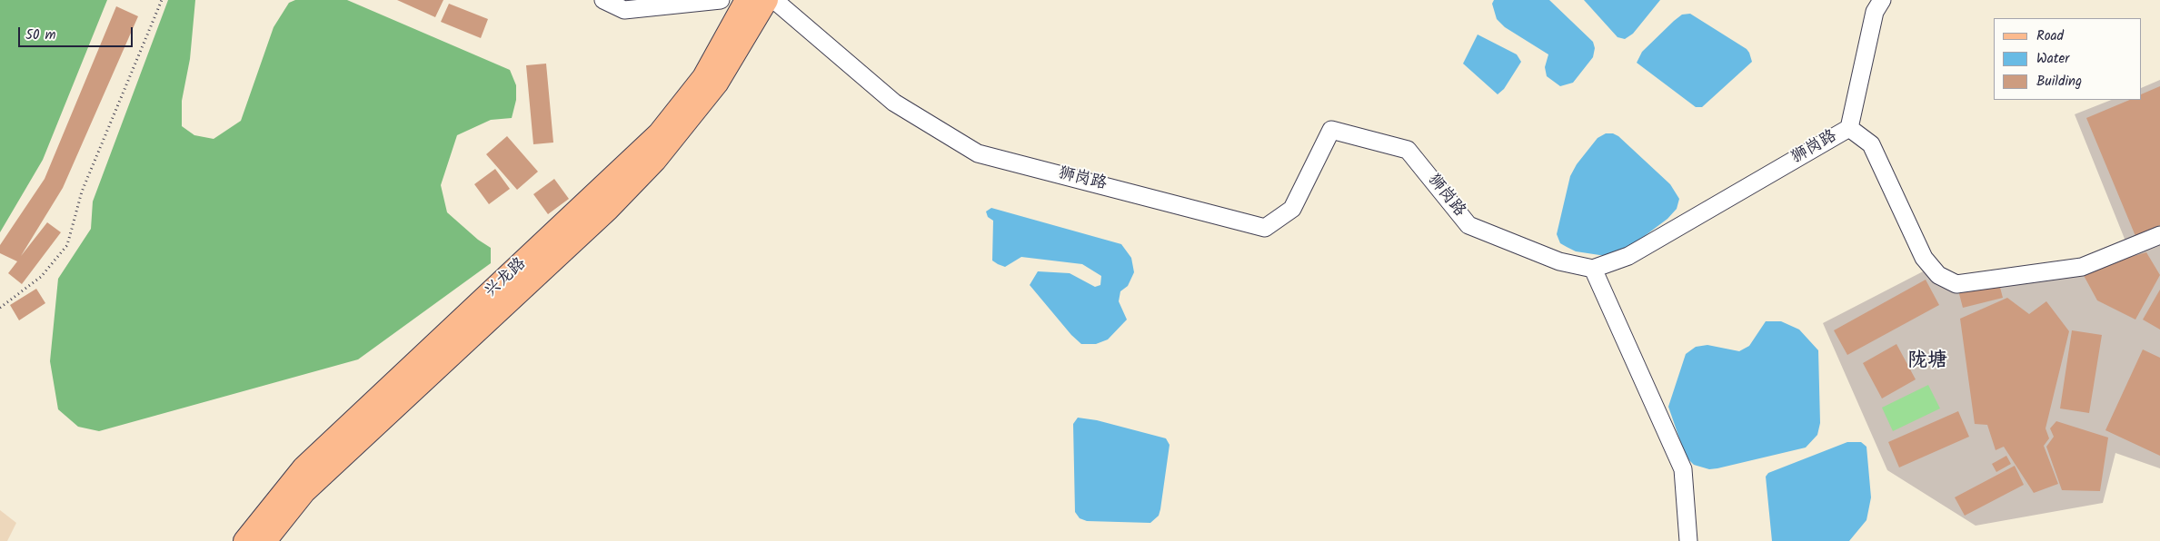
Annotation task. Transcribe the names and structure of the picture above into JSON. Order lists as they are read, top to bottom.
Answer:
{
  "streets": {
    "main road": ["兴龙路"],
    "street": ["狮岗路"]
  },
  "districts": ["陇塘"],
  "legend": ["Road", "Water", "Building"],
  "scale_bar": "50 m"
}
